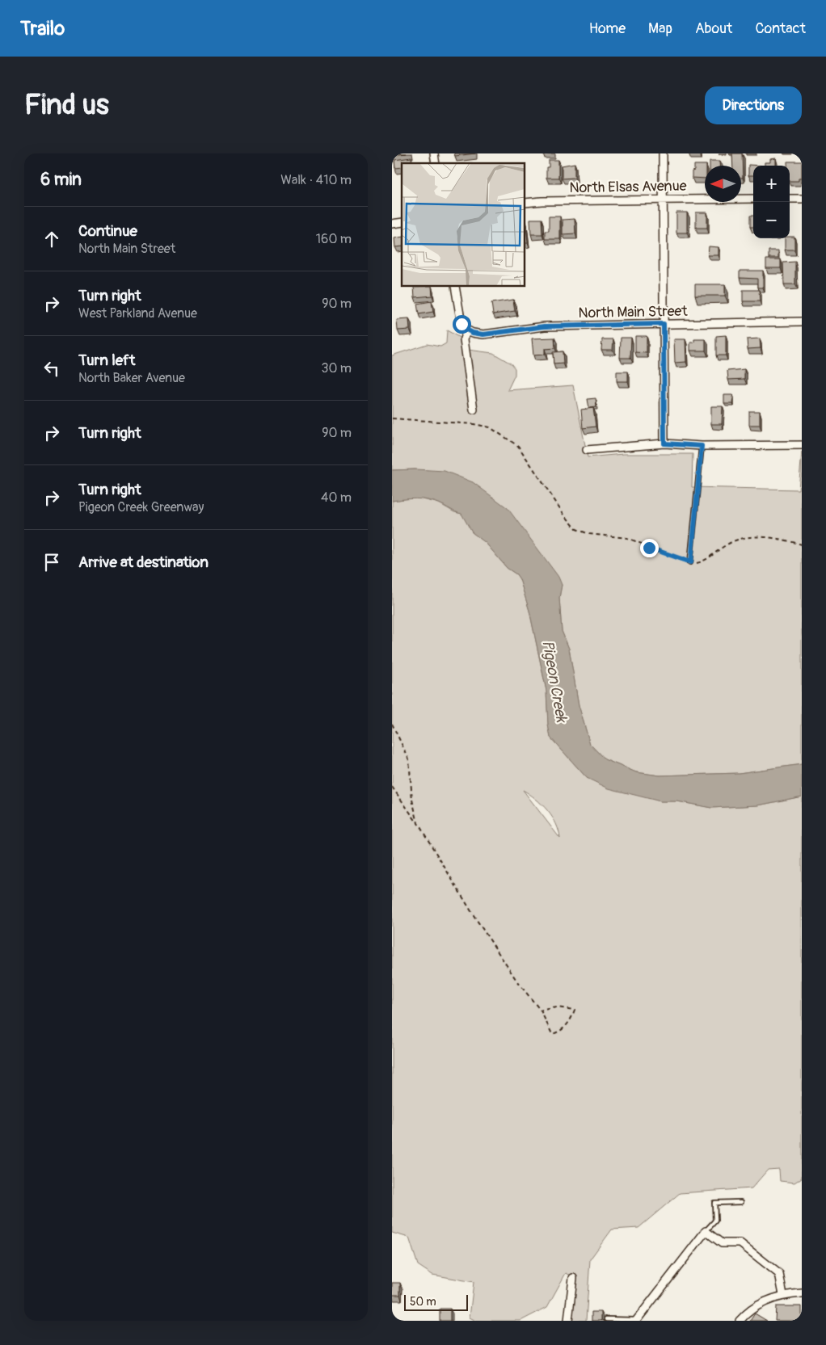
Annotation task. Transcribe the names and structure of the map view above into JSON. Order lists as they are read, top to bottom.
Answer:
{
  "streets": {
    "street": ["North Elsas Avenue", "North Main Street"]
  },
  "water": ["Pigeon Creek"],
  "scale_bar": "50 m",
  "north": "left",
  "page": {
    "header": "Trailo",
    "nav": [
      "Home",
      "Map",
      "About",
      "Contact"
    ],
    "buttons": "Directions",
    "title": "Find us",
    "heading": ["6 min", "Walk · 410 m"],
    "map_buttons": ["+", "−"],
    "list": [
      ["Continue", "North Main Street", "160 m"],
      ["Turn right", "West Parkland Avenue", "90 m"],
      ["Turn left", "North Baker Avenue", "30 m"],
      ["Turn right", "90 m"],
      ["Turn right", "Pigeon Creek Greenway", "40 m"],
      "Arrive at destination"
    ],
    "scale": "50 m"
  }
}
